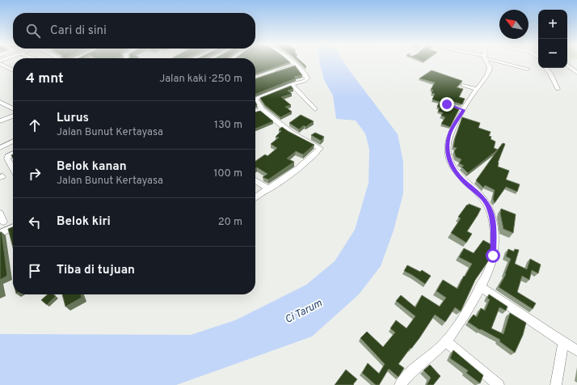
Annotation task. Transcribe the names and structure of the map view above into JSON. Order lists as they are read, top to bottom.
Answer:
{
  "water": ["Ci Tarum"],
  "north": "top left",
  "page": {
    "map_buttons": ["+", "−"],
    "search": "Cari di sini",
    "heading": ["4 mnt", "Jalan kaki · 250 m"],
    "list": [
      ["Lurus", "Jalan Bunut Kertayasa", "130 m"],
      ["Belok kanan", "Jalan Bunut Kertayasa", "100 m"],
      ["Belok kiri", "20 m"],
      "Tiba di tujuan"
    ]
  }
}
